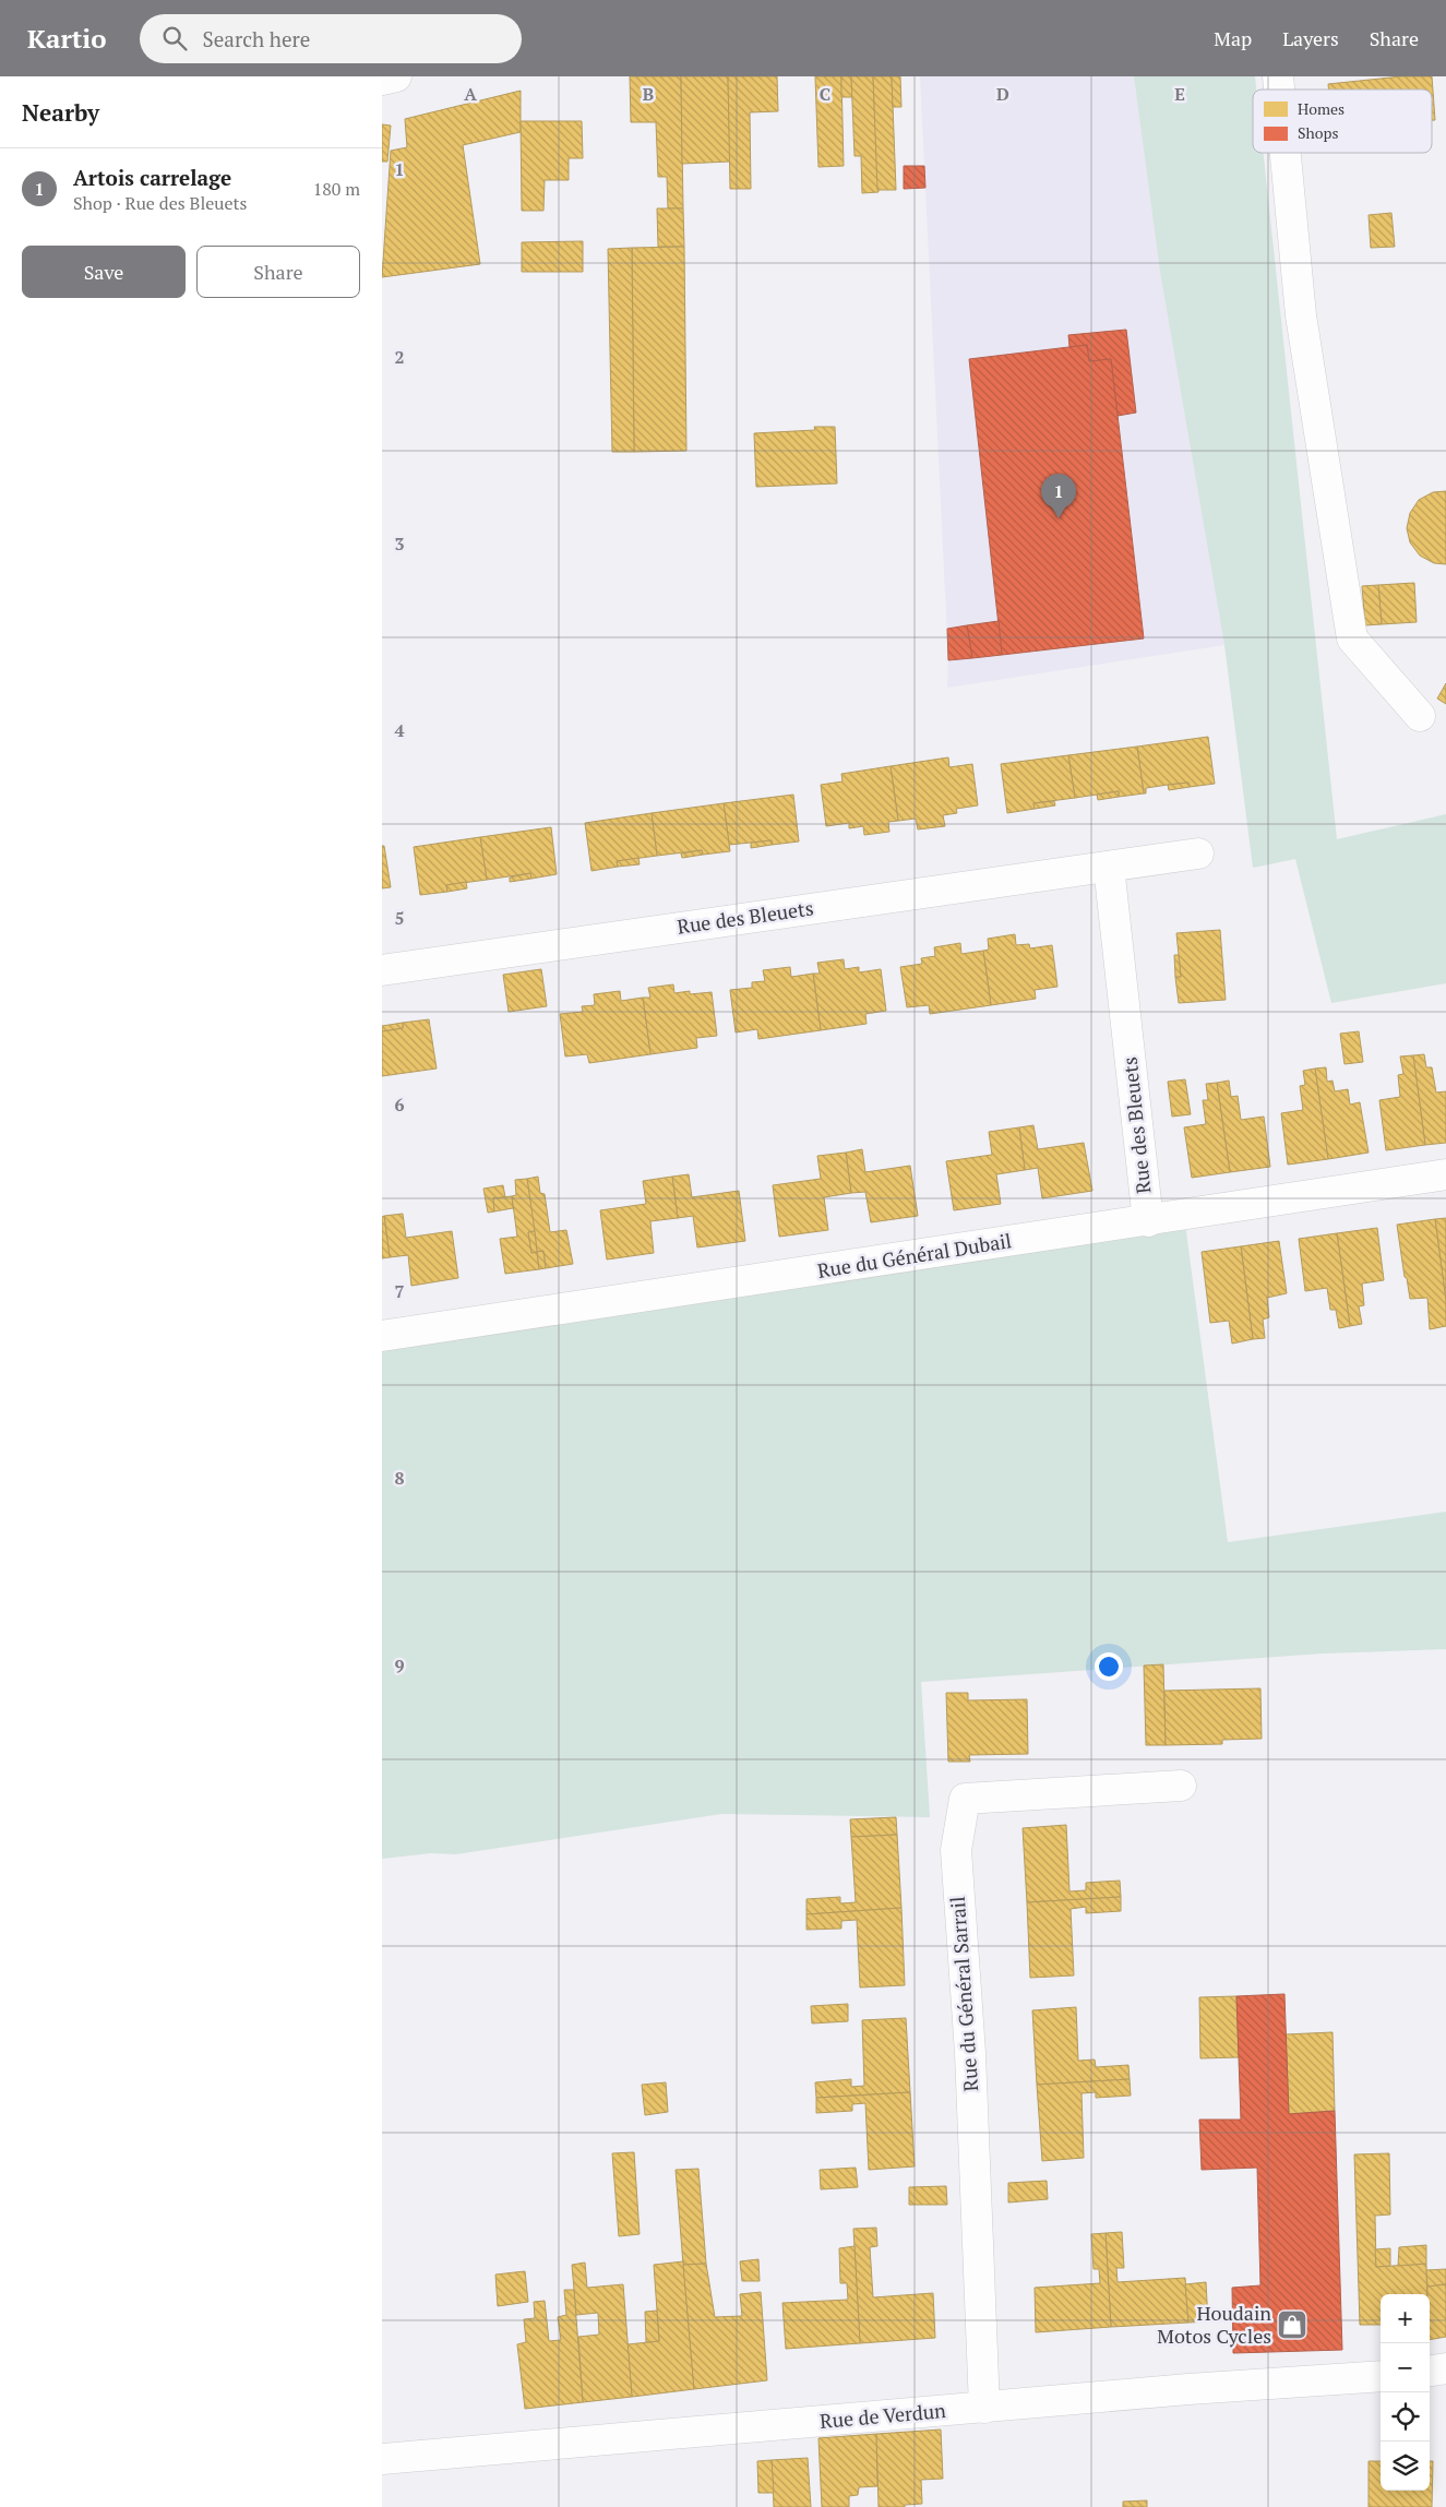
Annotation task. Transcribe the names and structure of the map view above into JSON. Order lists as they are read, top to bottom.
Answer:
{
  "streets": {
    "street": [
      "Rue des Bleuets",
      "Rue du Général Dubail",
      "Rue du Général Sarrail",
      "Rue de Verdun"
    ]
  },
  "crossings": [
    ["Rue des Bleuets", "Rue du Général Dubail"],
    ["Rue du Général Sarrail", "Rue de Verdun"]
  ],
  "places": {
    "shop": ["Houdain Motos Cycles"]
  },
  "legend": ["Homes", "Shops"],
  "page": {
    "header": "Kartio",
    "search": "Search here",
    "nav": ["Map", "Layers", "Share"],
    "heading": "Nearby",
    "list": [
      {
        "mark": "1",
        "name": "Artois carrelage",
        "note": "Shop · Rue des Bleuets",
        "value": "180 m"
      }
    ],
    "buttons": ["Save", "Share"],
    "pins": "1",
    "map_buttons": ["+", "−"]
  },
  "grid": {
    "columns": [
      "A",
      "B",
      "C",
      "D",
      "E"
    ],
    "rows": [
      "1",
      "2",
      "3",
      "4",
      "5",
      "6",
      "7",
      "8",
      "9"
    ]
  }
}
